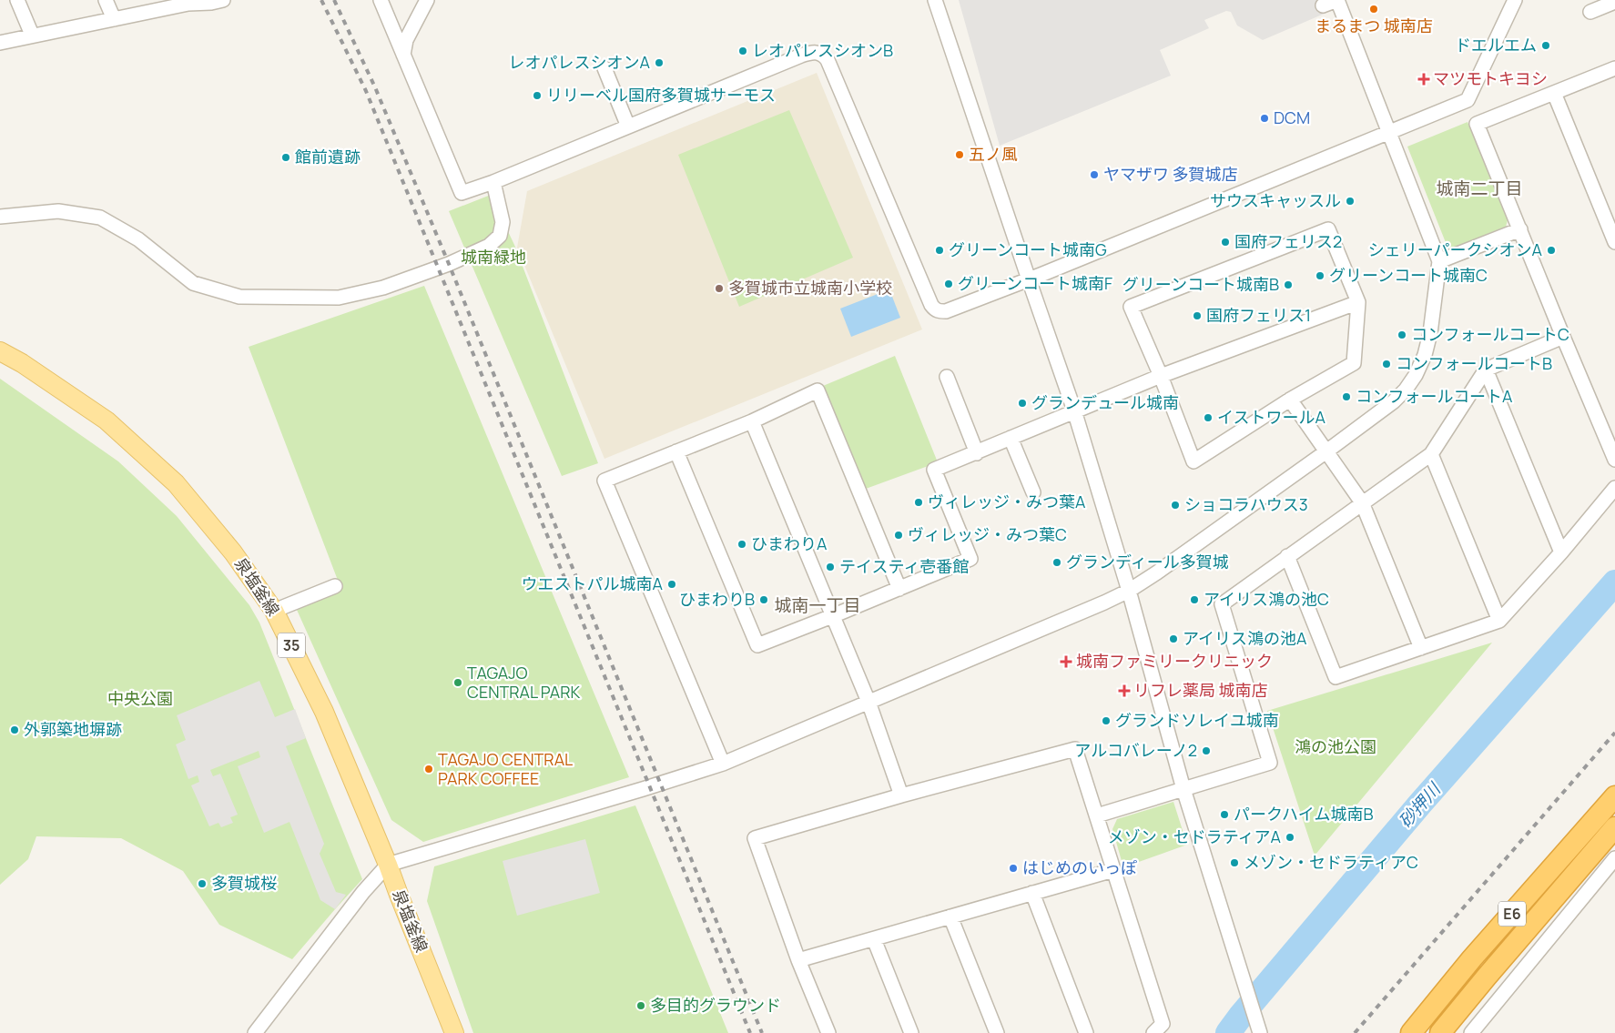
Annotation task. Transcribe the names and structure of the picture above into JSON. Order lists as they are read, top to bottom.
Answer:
{
  "streets": {
    "highway": ["E6"],
    "main road": ["泉塩釜線", "35"]
  },
  "districts": ["城南二丁目", "城南一丁目"],
  "water": ["砂押川"],
  "parks": ["城南緑地", "中央公園", "鴻の池公園"],
  "places": {
    "other": [
      "まるまつ 城南店",
      "ドエルエム",
      "レオパレスシオンB",
      "レオパレスシオンA",
      "リリーベル国府多賀城サーモス",
      "DCM",
      "五ノ風",
      "館前遺跡",
      "ヤマザワ 多賀城店",
      "サウスキャッスル",
      "国府フェリス2",
      "グリーンコート城南G",
      "シェリーパークシオンA",
      "グリーンコート城南C",
      "グリーンコート城南F",
      "グリーンコート城南B",
      "多賀城市立城南小学校",
      "国府フェリス1",
      "コンフォールコートC",
      "コンフォールコートB",
      "コンフォールコートA",
      "グランデュール城南",
      "イストワールA",
      "ヴィレッジ・みつ葉A",
      "ショコラハウス3",
      "ヴィレッジ・みつ葉C",
      "ひまわりA",
      "グランディール多賀城",
      "テイスティ壱番館",
      "ウエストパル城南A",
      "ひまわりB",
      "アイリス鴻の池C",
      "アイリス鴻の池A",
      "TAGAJO CENTRAL PARK",
      "グランドソレイユ城南",
      "外郭築地塀跡",
      "アルコバレーノ2",
      "TAGAJO CENTRAL PARK COFFEE",
      "パークハイム城南B",
      "メゾン・セドラティアA",
      "メゾン・セドラティアC",
      "はじめのいっぽ",
      "多賀城桜",
      "多目的グラウンド"
    ],
    "health": ["マツモトキヨシ", "城南ファミリークリニック", "リフレ薬局 城南店"]
  }
}
